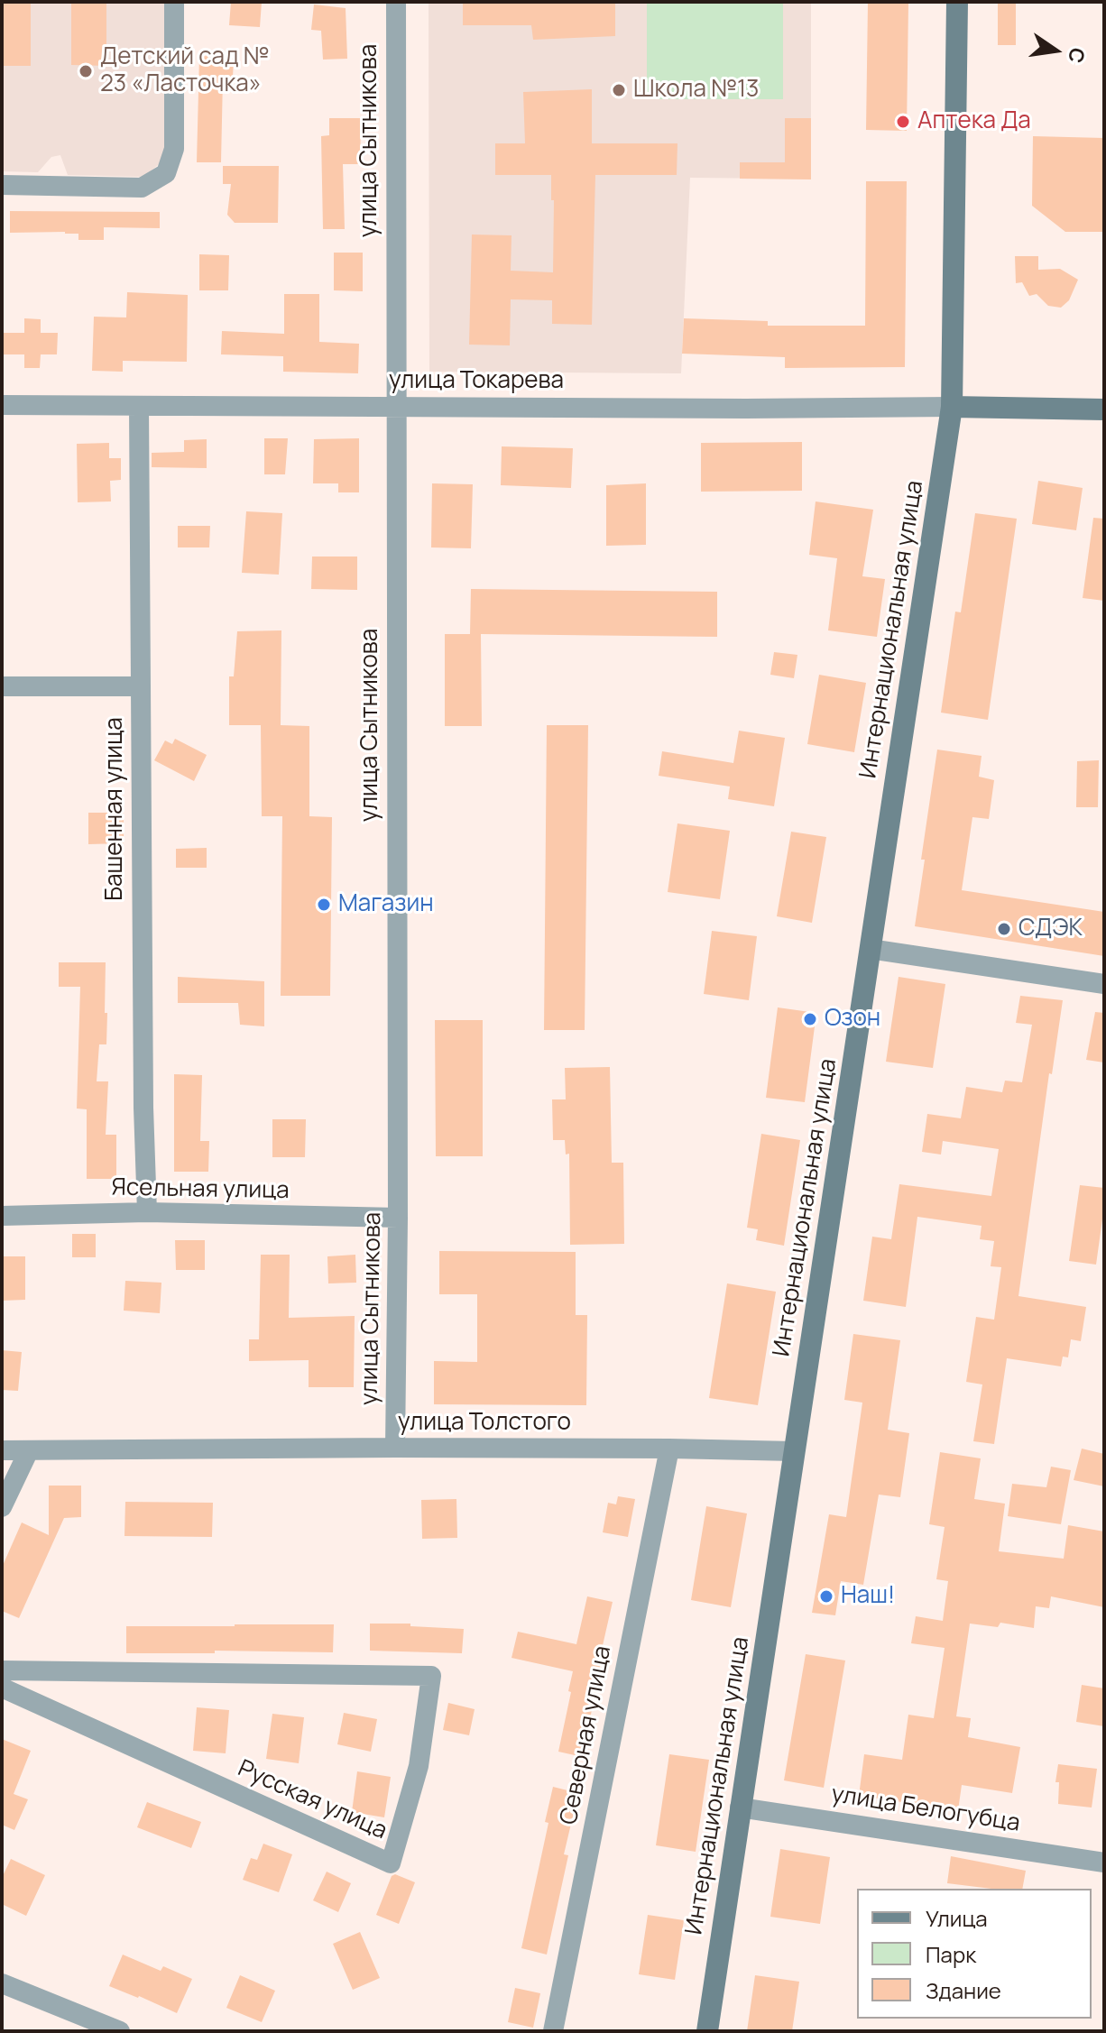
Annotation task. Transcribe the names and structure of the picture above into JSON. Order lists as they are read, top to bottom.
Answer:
{
  "streets": {
    "main road": ["Интернациональная улица"],
    "street": [
      "улица Сытникова",
      "улица Токарева",
      "Башенная улица",
      "Ясельная улица",
      "улица Толстого",
      "Северная улица",
      "Русская улица",
      "улица Белогубца"
    ]
  },
  "crossings": [
    ["улица Сытникова", "улица Токарева"],
    ["улица Сытникова", "Ясельная улица"],
    ["улица Сытникова", "улица Толстого"],
    ["улица Токарева", "Интернациональная улица"],
    ["улица Токарева", "Башенная улица"],
    ["Интернациональная улица", "улица Толстого"],
    ["Интернациональная улица", "улица Белогубца"],
    ["Башенная улица", "Ясельная улица"],
    ["улица Толстого", "Северная улица"]
  ],
  "places": [
    "Детский сад № 23 «Ласточка»",
    "Школа №13",
    "Аптека Да",
    "Магазин",
    "СДЭК",
    "Озон",
    "Наш!"
  ],
  "legend": ["Улица", "Парк", "Здание"],
  "north": "right"
}
